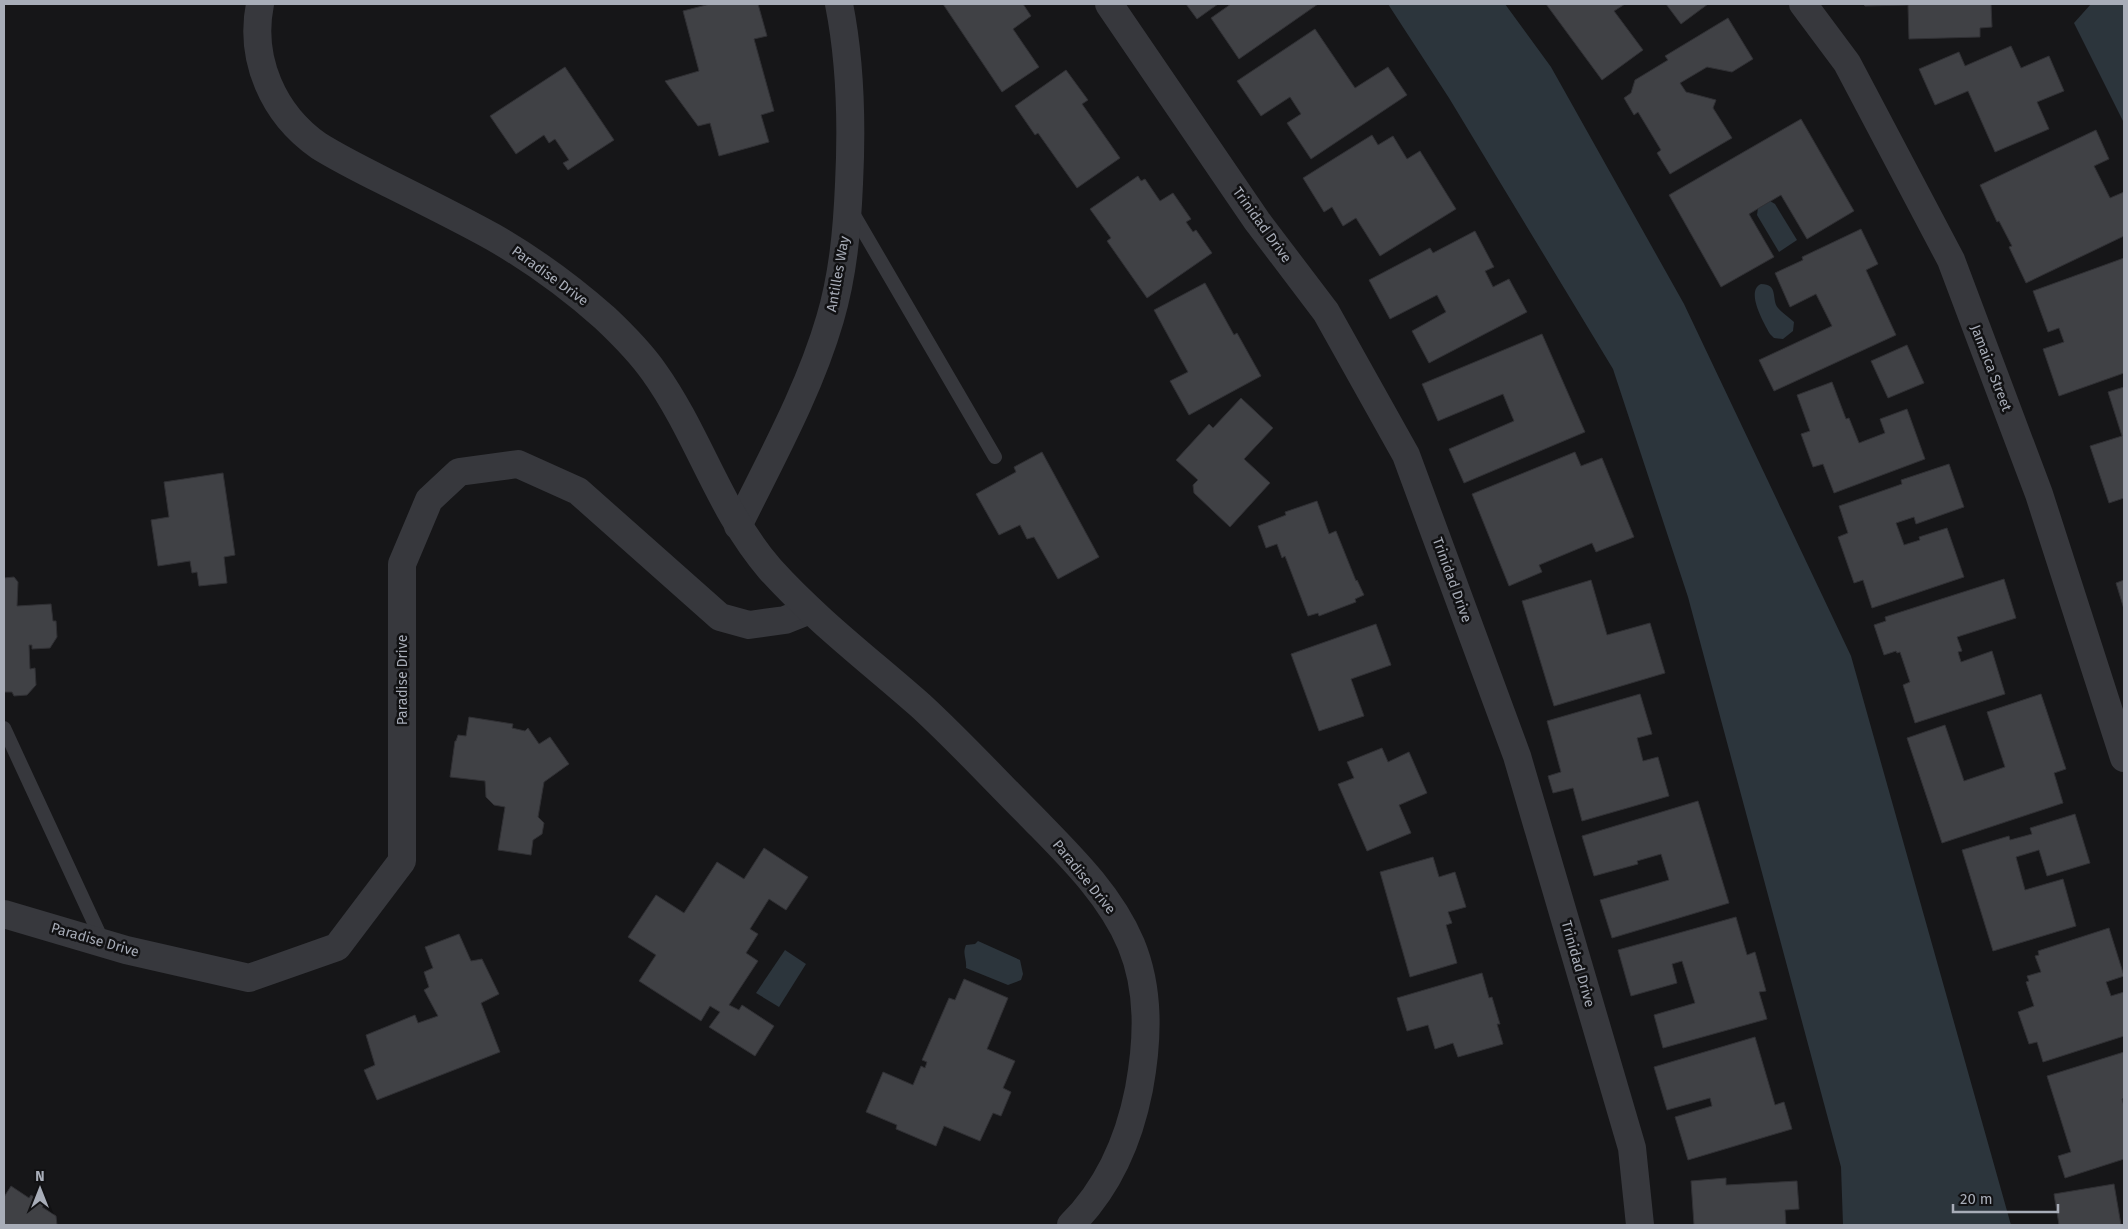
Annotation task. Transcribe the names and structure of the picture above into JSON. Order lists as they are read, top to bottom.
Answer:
{
  "streets": {
    "street": [
      "Trinidad Drive",
      "Antilles Way",
      "Paradise Drive",
      "Jamaica Street"
    ]
  },
  "crossings": [
    ["Antilles Way", "Paradise Drive"]
  ],
  "scale_bar": "20 m",
  "north": "top"
}
